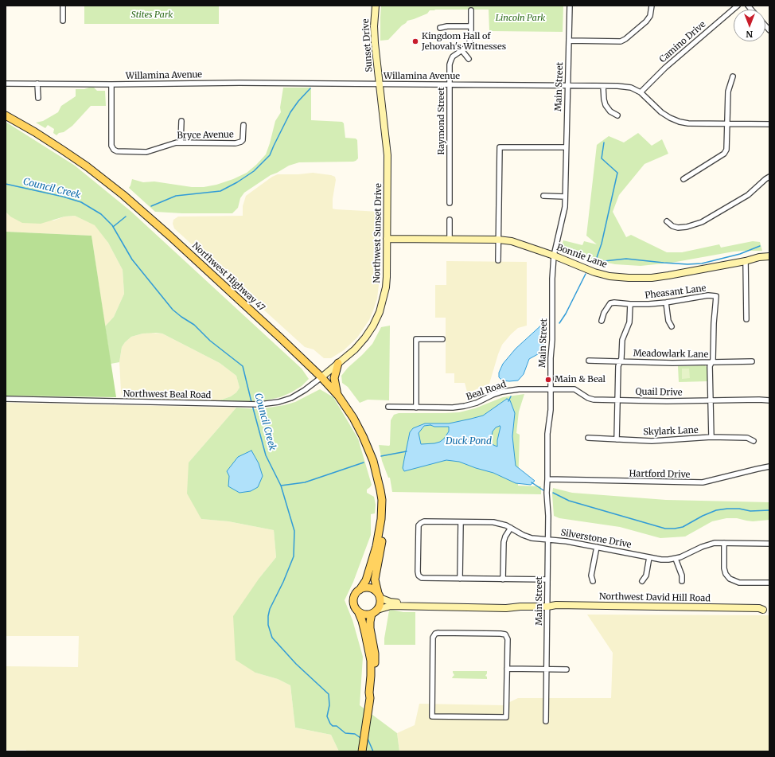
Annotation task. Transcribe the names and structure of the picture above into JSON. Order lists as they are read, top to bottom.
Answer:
{
  "streets": {
    "main road": ["Northwest Highway 47"],
    "street": [
      "Camino Drive",
      "Sunset Drive",
      "Willamina Avenue",
      "Main Street",
      "Raymond Street",
      "Bryce Avenue",
      "Northwest Sunset Drive",
      "Bonnie Lane",
      "Pheasant Lane",
      "Meadowlark Lane",
      "Beal Road",
      "Quail Drive",
      "Northwest Beal Road",
      "Skylark Lane",
      "Hartford Drive",
      "Silverstone Drive",
      "Northwest David Hill Road"
    ]
  },
  "crossings": [
    ["Camino Drive", "Willamina Avenue"],
    ["Sunset Drive", "Willamina Avenue"],
    ["Sunset Drive", "Northwest Sunset Drive"],
    ["Willamina Avenue", "Main Street"],
    ["Willamina Avenue", "Raymond Street"],
    ["Willamina Avenue", "Bryce Avenue"],
    ["Willamina Avenue", "Northwest Sunset Drive"],
    ["Main Street", "Bonnie Lane"],
    ["Main Street", "Beal Road"],
    ["Main Street", "Quail Drive"],
    ["Main Street", "Hartford Drive"],
    ["Main Street", "Silverstone Drive"],
    ["Main Street", "Northwest David Hill Road"],
    ["Northwest Sunset Drive", "Bonnie Lane"],
    ["Northwest Sunset Drive", "Northwest Highway 47"],
    ["Northwest Sunset Drive", "Northwest Beal Road"],
    ["Northwest Highway 47", "Northwest Beal Road"],
    ["Northwest Highway 47", "Northwest David Hill Road"],
    ["Pheasant Lane", "Meadowlark Lane"],
    ["Pheasant Lane", "Quail Drive"],
    ["Pheasant Lane", "Skylark Lane"],
    ["Beal Road", "Quail Drive"]
  ],
  "water": ["Council Creek", "Duck Pond"],
  "parks": ["Stites Park", "Lincoln Park"],
  "places": ["Kingdom Hall of Jehovah's Witnesses", "Main & Beal"],
  "north": "bottom"
}
